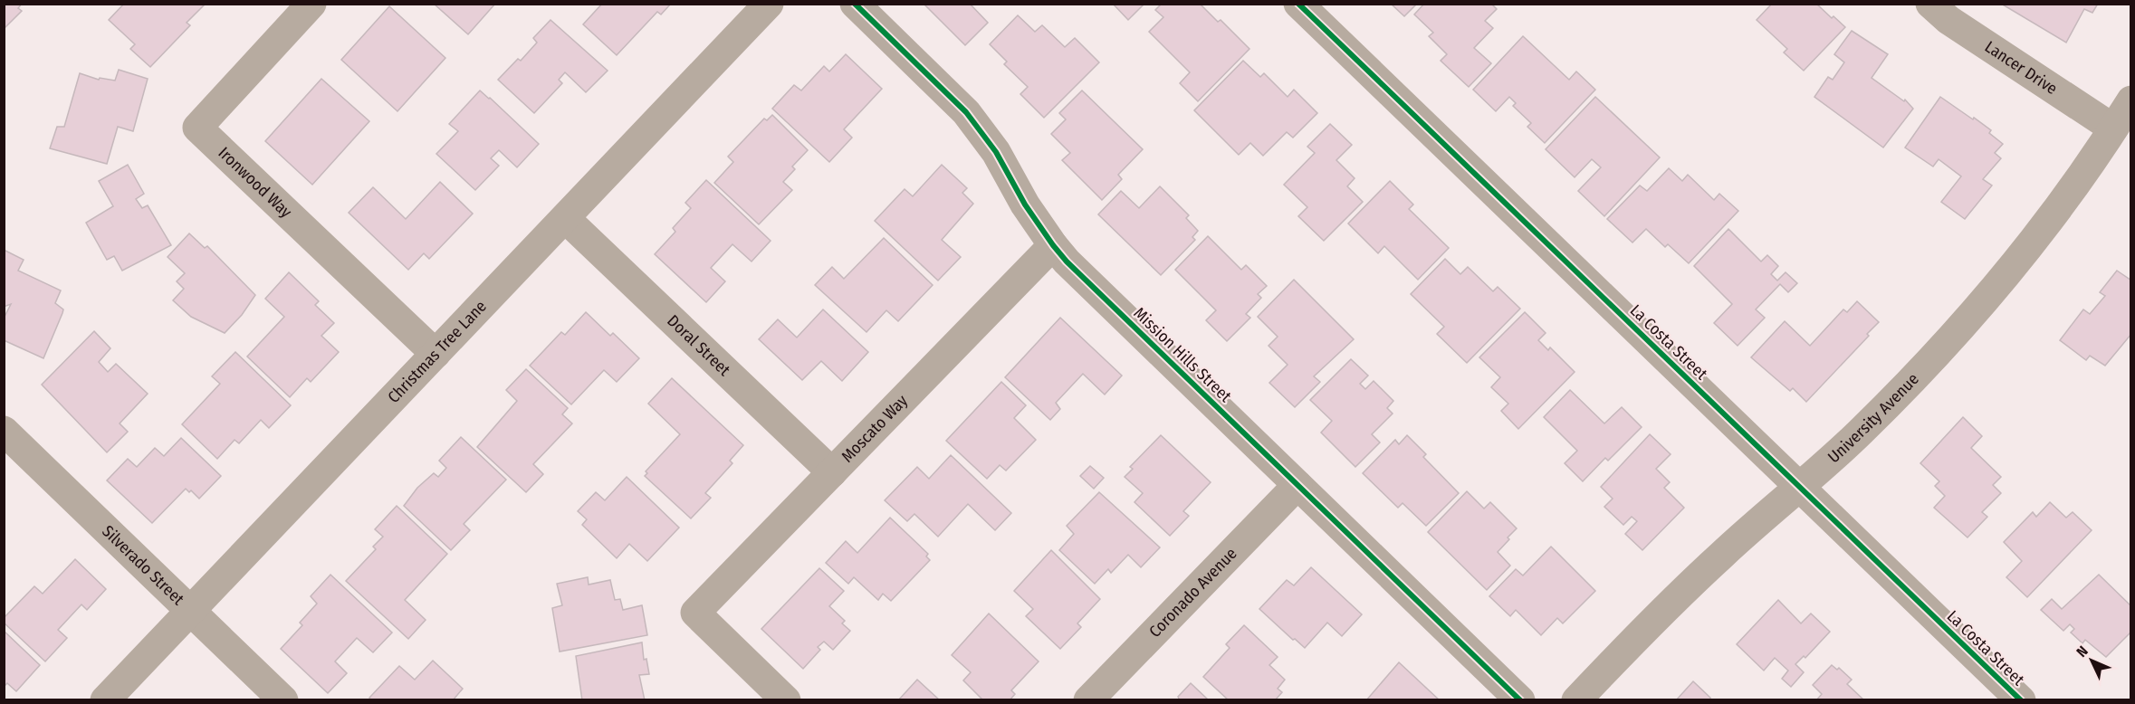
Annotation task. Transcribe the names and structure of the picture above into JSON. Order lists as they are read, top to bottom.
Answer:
{
  "streets": {
    "street": [
      "Lancer Drive",
      "Ironwood Way",
      "La Costa Street",
      "Doral Street",
      "Christmas Tree Lane",
      "Mission Hills Street",
      "University Avenue",
      "Moscato Way",
      "Silverado Street",
      "Coronado Avenue"
    ]
  },
  "crossings": [
    ["Lancer Drive", "University Avenue"],
    ["Ironwood Way", "Christmas Tree Lane"],
    ["La Costa Street", "University Avenue"],
    ["Doral Street", "Christmas Tree Lane"],
    ["Doral Street", "Moscato Way"],
    ["Christmas Tree Lane", "Silverado Street"],
    ["Mission Hills Street", "Moscato Way"],
    ["Mission Hills Street", "Coronado Avenue"]
  ],
  "north": "top left"
}
